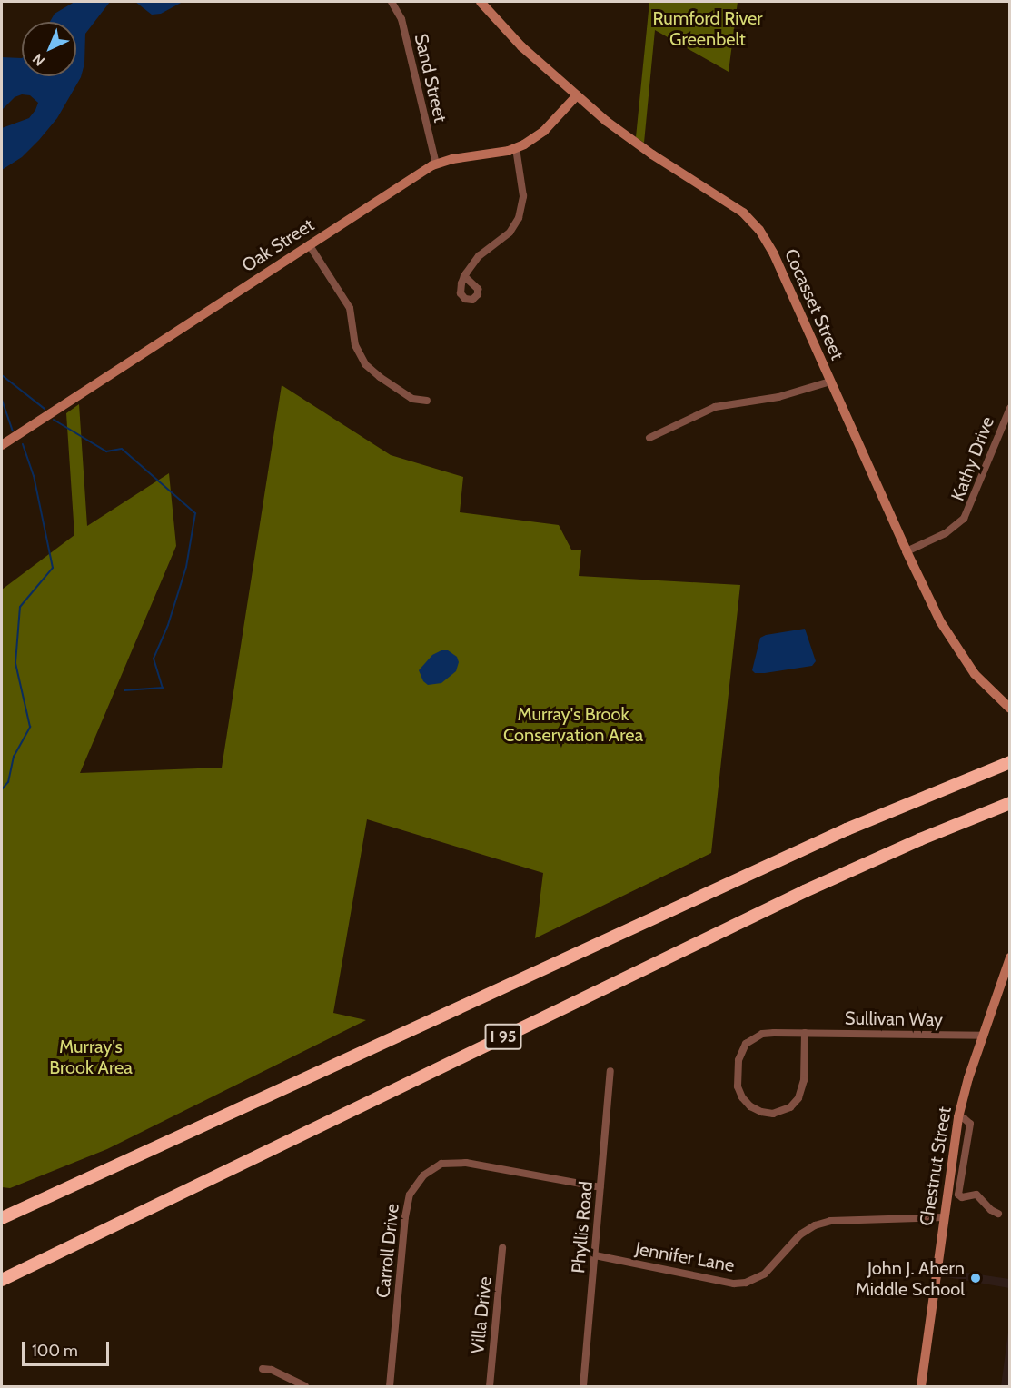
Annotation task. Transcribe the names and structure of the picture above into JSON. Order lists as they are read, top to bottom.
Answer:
{
  "streets": {
    "highway": ["I 95"],
    "street": [
      "Sand Street",
      "Oak Street",
      "Cocasset Street",
      "Kathy Drive",
      "Sullivan Way",
      "Chestnut Street",
      "Phyllis Road",
      "Carroll Drive",
      "Jennifer Lane",
      "Villa Drive"
    ]
  },
  "crossings": [
    ["Sand Street", "Oak Street"],
    ["Oak Street", "Cocasset Street"],
    ["Cocasset Street", "Kathy Drive"],
    ["Sullivan Way", "Chestnut Street"],
    ["Chestnut Street", "Jennifer Lane"],
    ["Phyllis Road", "Carroll Drive"],
    ["Phyllis Road", "Jennifer Lane"]
  ],
  "parks": ["Rumford River Greenbelt", "Murray's Brook Conservation Area", "Murray's Brook Area"],
  "places": ["John J. Ahern Middle School"],
  "scale_bar": "100 m",
  "north": "bottom left"
}
